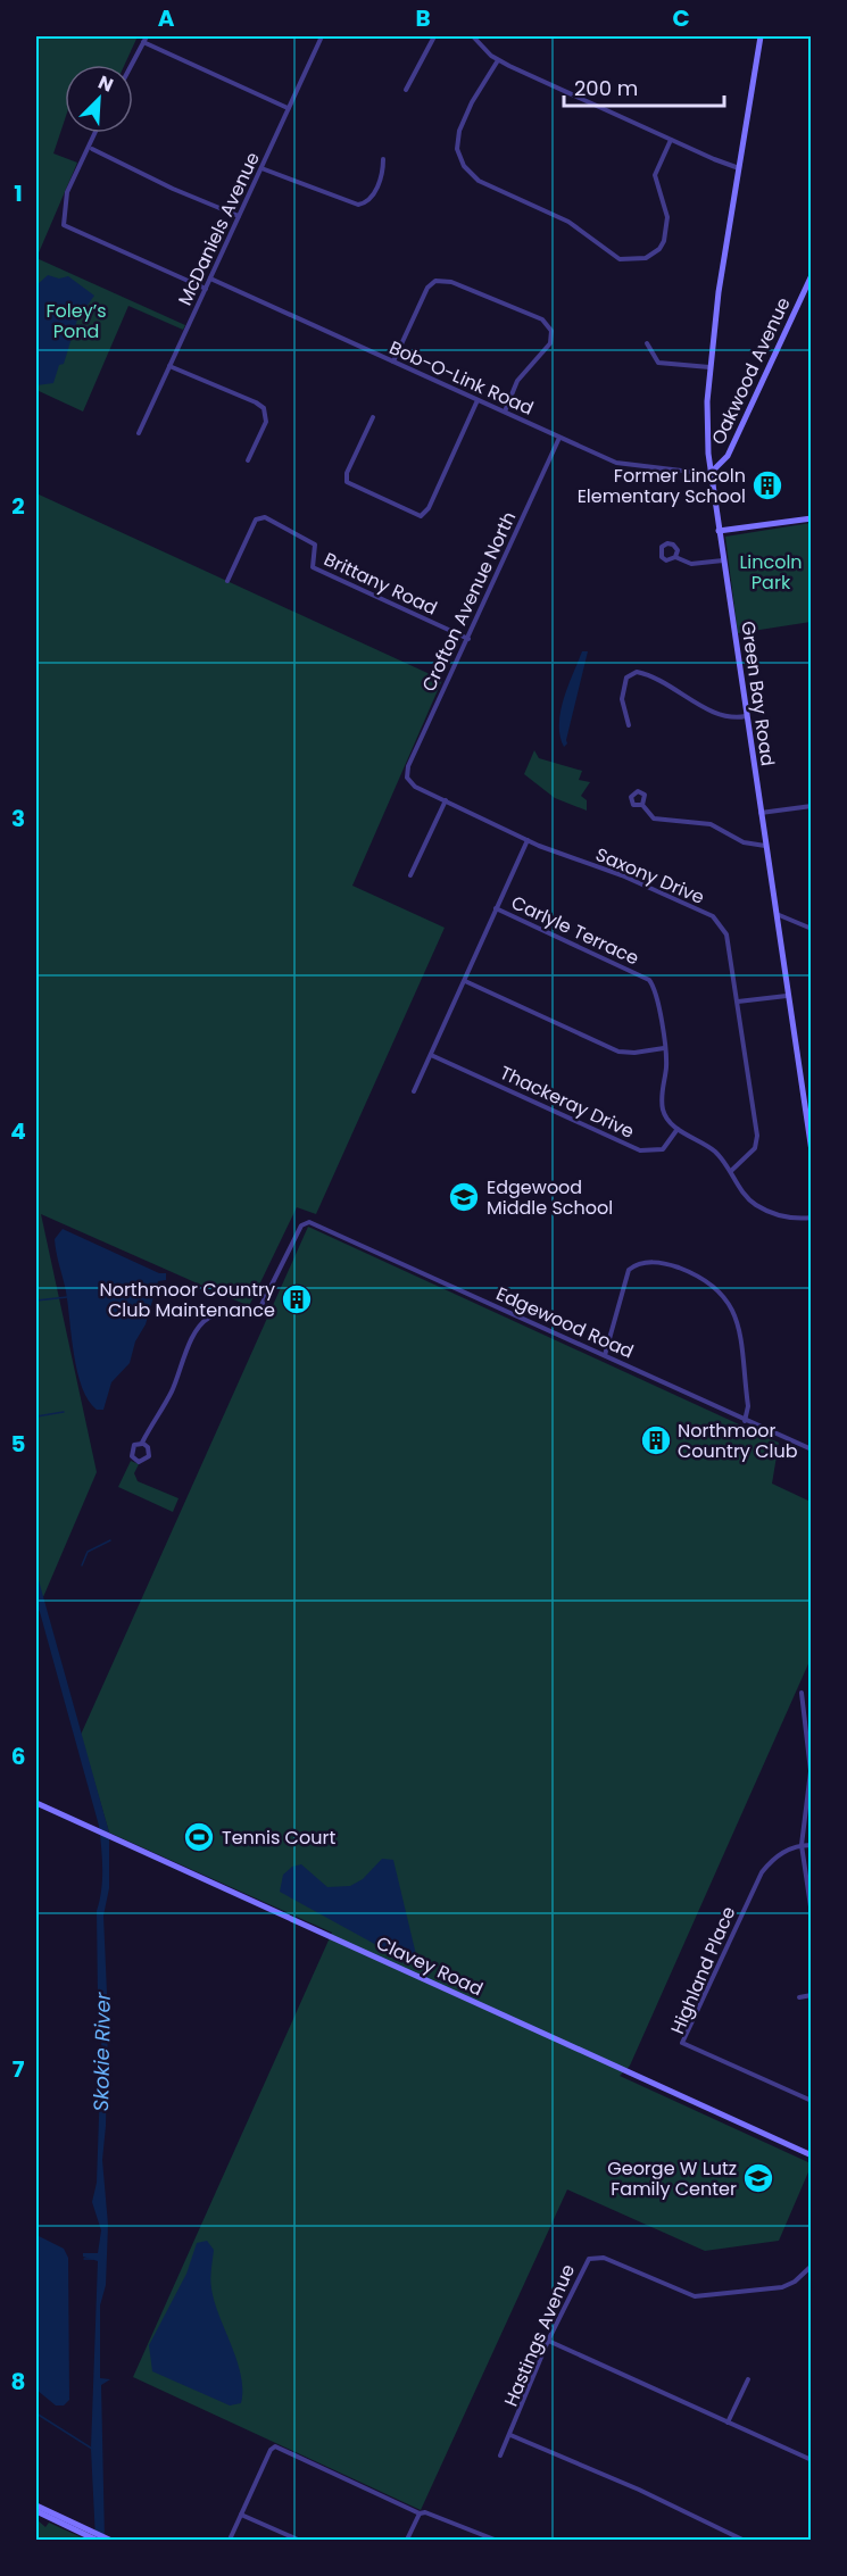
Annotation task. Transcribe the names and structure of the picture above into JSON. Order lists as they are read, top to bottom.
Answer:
{
  "streets": {
    "main road": ["Oakwood Avenue", "Green Bay Road", "Clavey Road"],
    "street": [
      "McDaniels Avenue",
      "Bob-O-Link Road",
      "Brittany Road",
      "Crofton Avenue North",
      "Saxony Drive",
      "Carlyle Terrace",
      "Thackeray Drive",
      "Edgewood Road",
      "Highland Place",
      "Hastings Avenue"
    ]
  },
  "crossings": [
    ["McDaniels Avenue", "Bob-O-Link Road"],
    ["Oakwood Avenue", "Bob-O-Link Road"],
    ["Oakwood Avenue", "Green Bay Road"],
    ["Bob-O-Link Road", "Crofton Avenue North"],
    ["Bob-O-Link Road", "Green Bay Road"],
    ["Brittany Road", "Crofton Avenue North"],
    ["Crofton Avenue North", "Saxony Drive"],
    ["Carlyle Terrace", "Thackeray Drive"]
  ],
  "water": ["Skokie River"],
  "parks": ["Foley’s Pond", "Lincoln Park"],
  "places": {
    "building": ["Former Lincoln Elementary School", "Northmoor Country Club Maintenance", "Northmoor Country Club"],
    "school or university": ["Edgewood Middle School", "George W Lutz Family Center"],
    "sports": ["Tennis Court"]
  },
  "scale_bar": "200 m",
  "north": "top right",
  "grid": {
    "columns": ["A", "B", "C"],
    "rows": [
      "1",
      "2",
      "3",
      "4",
      "5",
      "6",
      "7",
      "8"
    ]
  }
}
